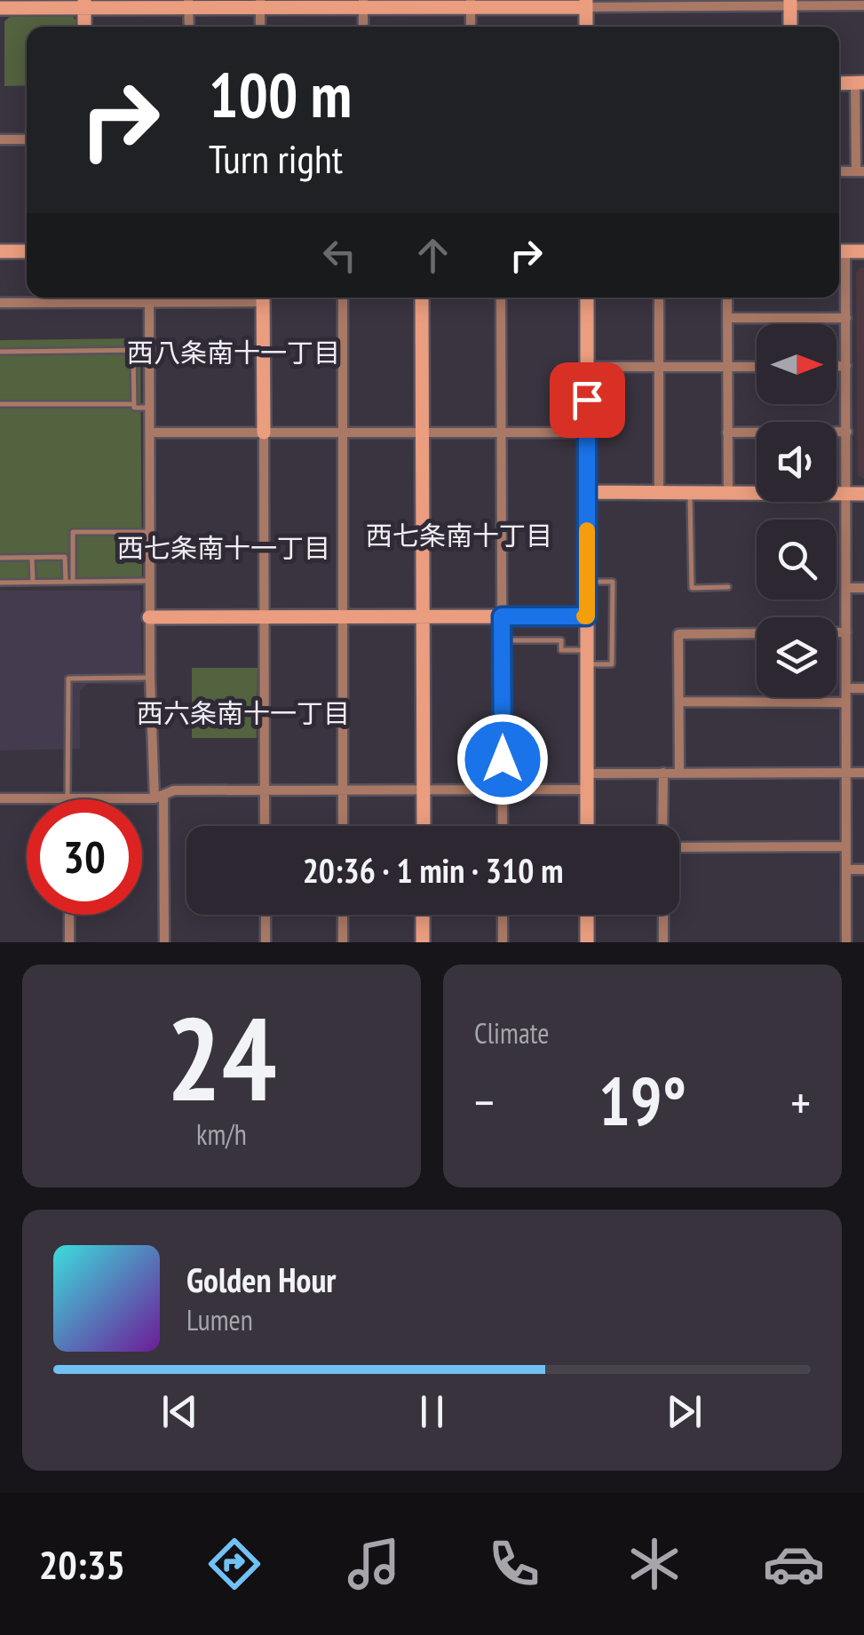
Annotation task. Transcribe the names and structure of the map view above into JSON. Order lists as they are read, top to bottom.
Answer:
{
  "districts": [
    "西八条南十一丁目",
    "西七条南十丁目",
    "西七条南十一丁目",
    "西六条南十一丁目"
  ],
  "north": "right",
  "page": {
    "turn": ["100 m", "Turn right"],
    "limit": "30",
    "trip": "20:36 · 1 min · 310 m",
    "tile": [
      ["24", "km/h"],
      "Climate"
    ],
    "heat": ["−", "19°", "+"],
    "song": ["Golden Hour", "Lumen"],
    "tabs": "20:35"
  }
}
